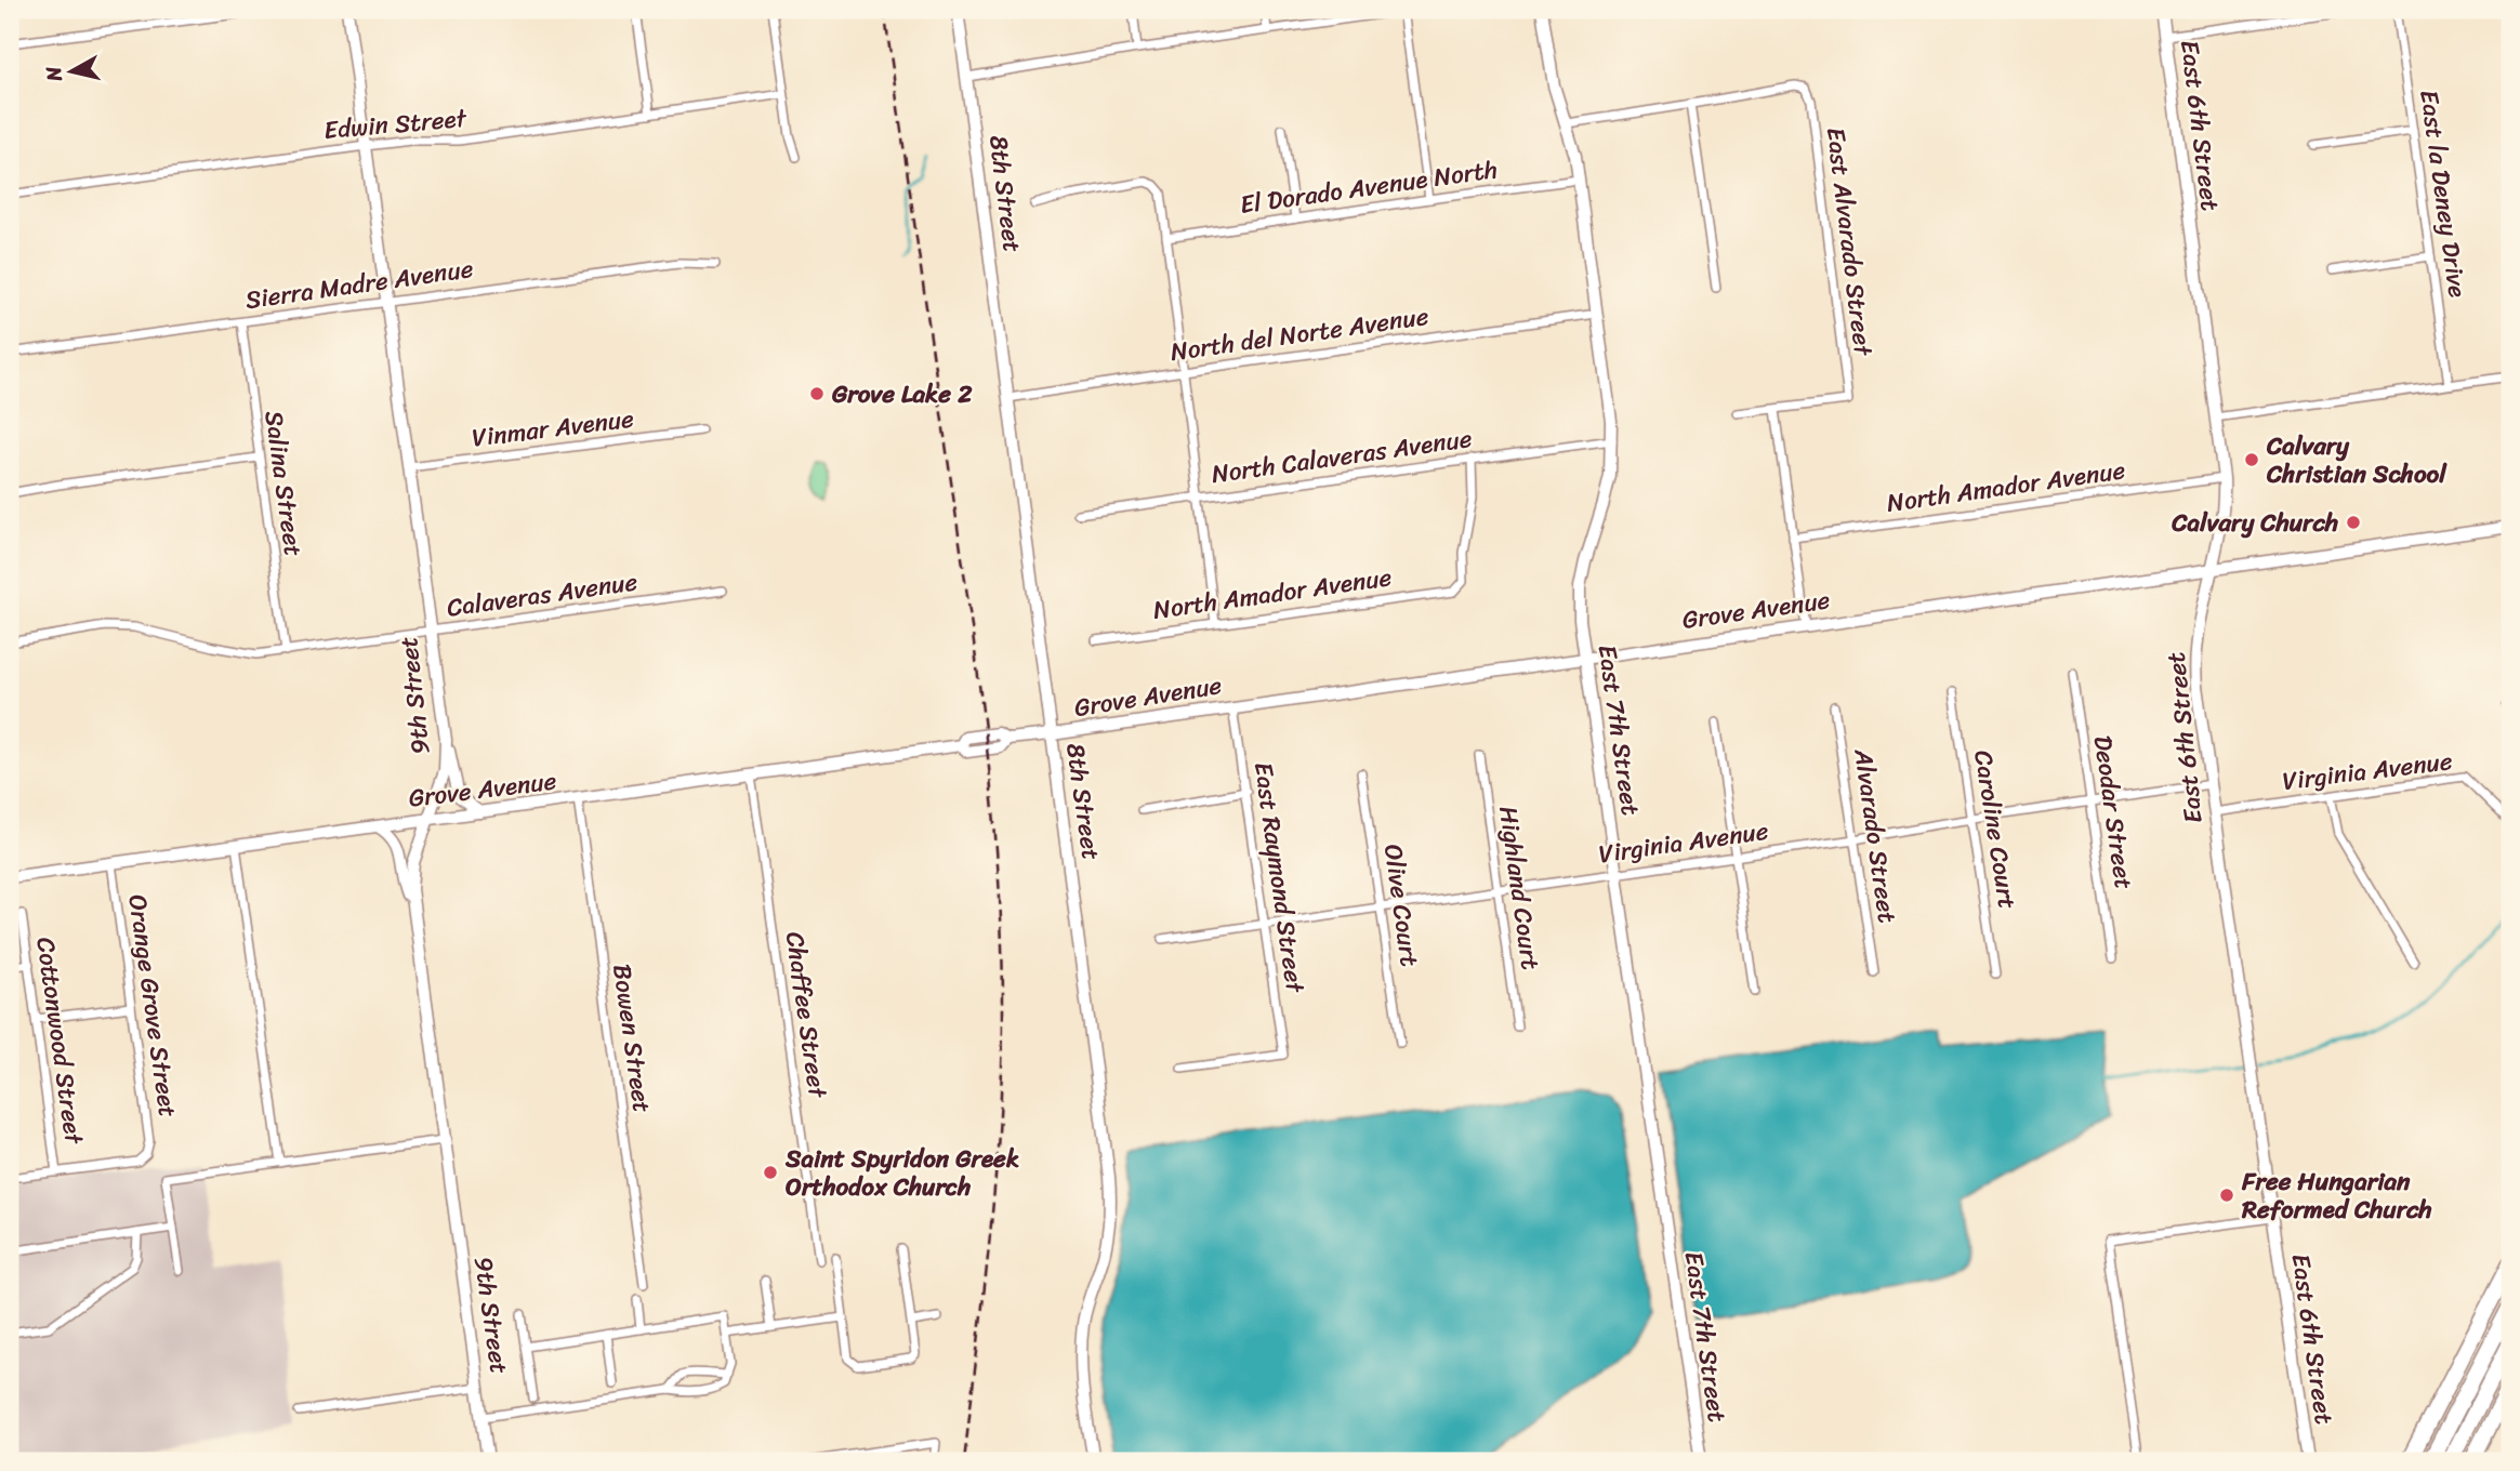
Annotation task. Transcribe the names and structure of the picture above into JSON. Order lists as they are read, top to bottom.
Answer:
{
  "streets": {
    "street": [
      "Edwin Street",
      "East 6th Street",
      "El Dorado Avenue North",
      "8th Street",
      "East la Deney Drive",
      "East Alvarado Street",
      "Sierra Madre Avenue",
      "North del Norte Avenue",
      "Vinmar Avenue",
      "North Calaveras Avenue",
      "Salina Street",
      "North Amador Avenue",
      "Calaveras Avenue",
      "Grove Avenue",
      "9th Street",
      "East 7th Street",
      "Virginia Avenue",
      "Deodar Street",
      "Caroline Court",
      "Alvarado Street",
      "East Raymond Street",
      "Highland Court",
      "Olive Court",
      "Orange Grove Street",
      "Chaffee Street",
      "Bowen Street",
      "Cottonwood Street"
    ]
  },
  "crossings": [
    ["Edwin Street", "9th Street"],
    ["East 6th Street", "North Amador Avenue"],
    ["East 6th Street", "Grove Avenue"],
    ["East 6th Street", "Virginia Avenue"],
    ["El Dorado Avenue North", "East 7th Street"],
    ["8th Street", "North del Norte Avenue"],
    ["8th Street", "Grove Avenue"],
    ["Sierra Madre Avenue", "Salina Street"],
    ["Sierra Madre Avenue", "9th Street"],
    ["North del Norte Avenue", "East 7th Street"],
    ["Vinmar Avenue", "9th Street"],
    ["North Calaveras Avenue", "North Amador Avenue"],
    ["North Calaveras Avenue", "East 7th Street"],
    ["Salina Street", "Calaveras Avenue"],
    ["Calaveras Avenue", "9th Street"],
    ["Grove Avenue", "9th Street"],
    ["Grove Avenue", "East 7th Street"],
    ["Grove Avenue", "East Raymond Street"],
    ["Grove Avenue", "Orange Grove Street"],
    ["Grove Avenue", "Chaffee Street"],
    ["Grove Avenue", "Bowen Street"],
    ["East 7th Street", "Virginia Avenue"],
    ["Virginia Avenue", "Deodar Street"],
    ["Virginia Avenue", "Caroline Court"],
    ["Virginia Avenue", "Alvarado Street"],
    ["Virginia Avenue", "East Raymond Street"],
    ["Virginia Avenue", "Highland Court"],
    ["Virginia Avenue", "Olive Court"],
    ["Orange Grove Street", "Cottonwood Street"]
  ],
  "places": [
    "Grove Lake 2",
    "Calvary Christian School",
    "Calvary Church",
    "Saint Spyridon Greek Orthodox Church",
    "Free Hungarian Reformed Church"
  ],
  "north": "left"
}
